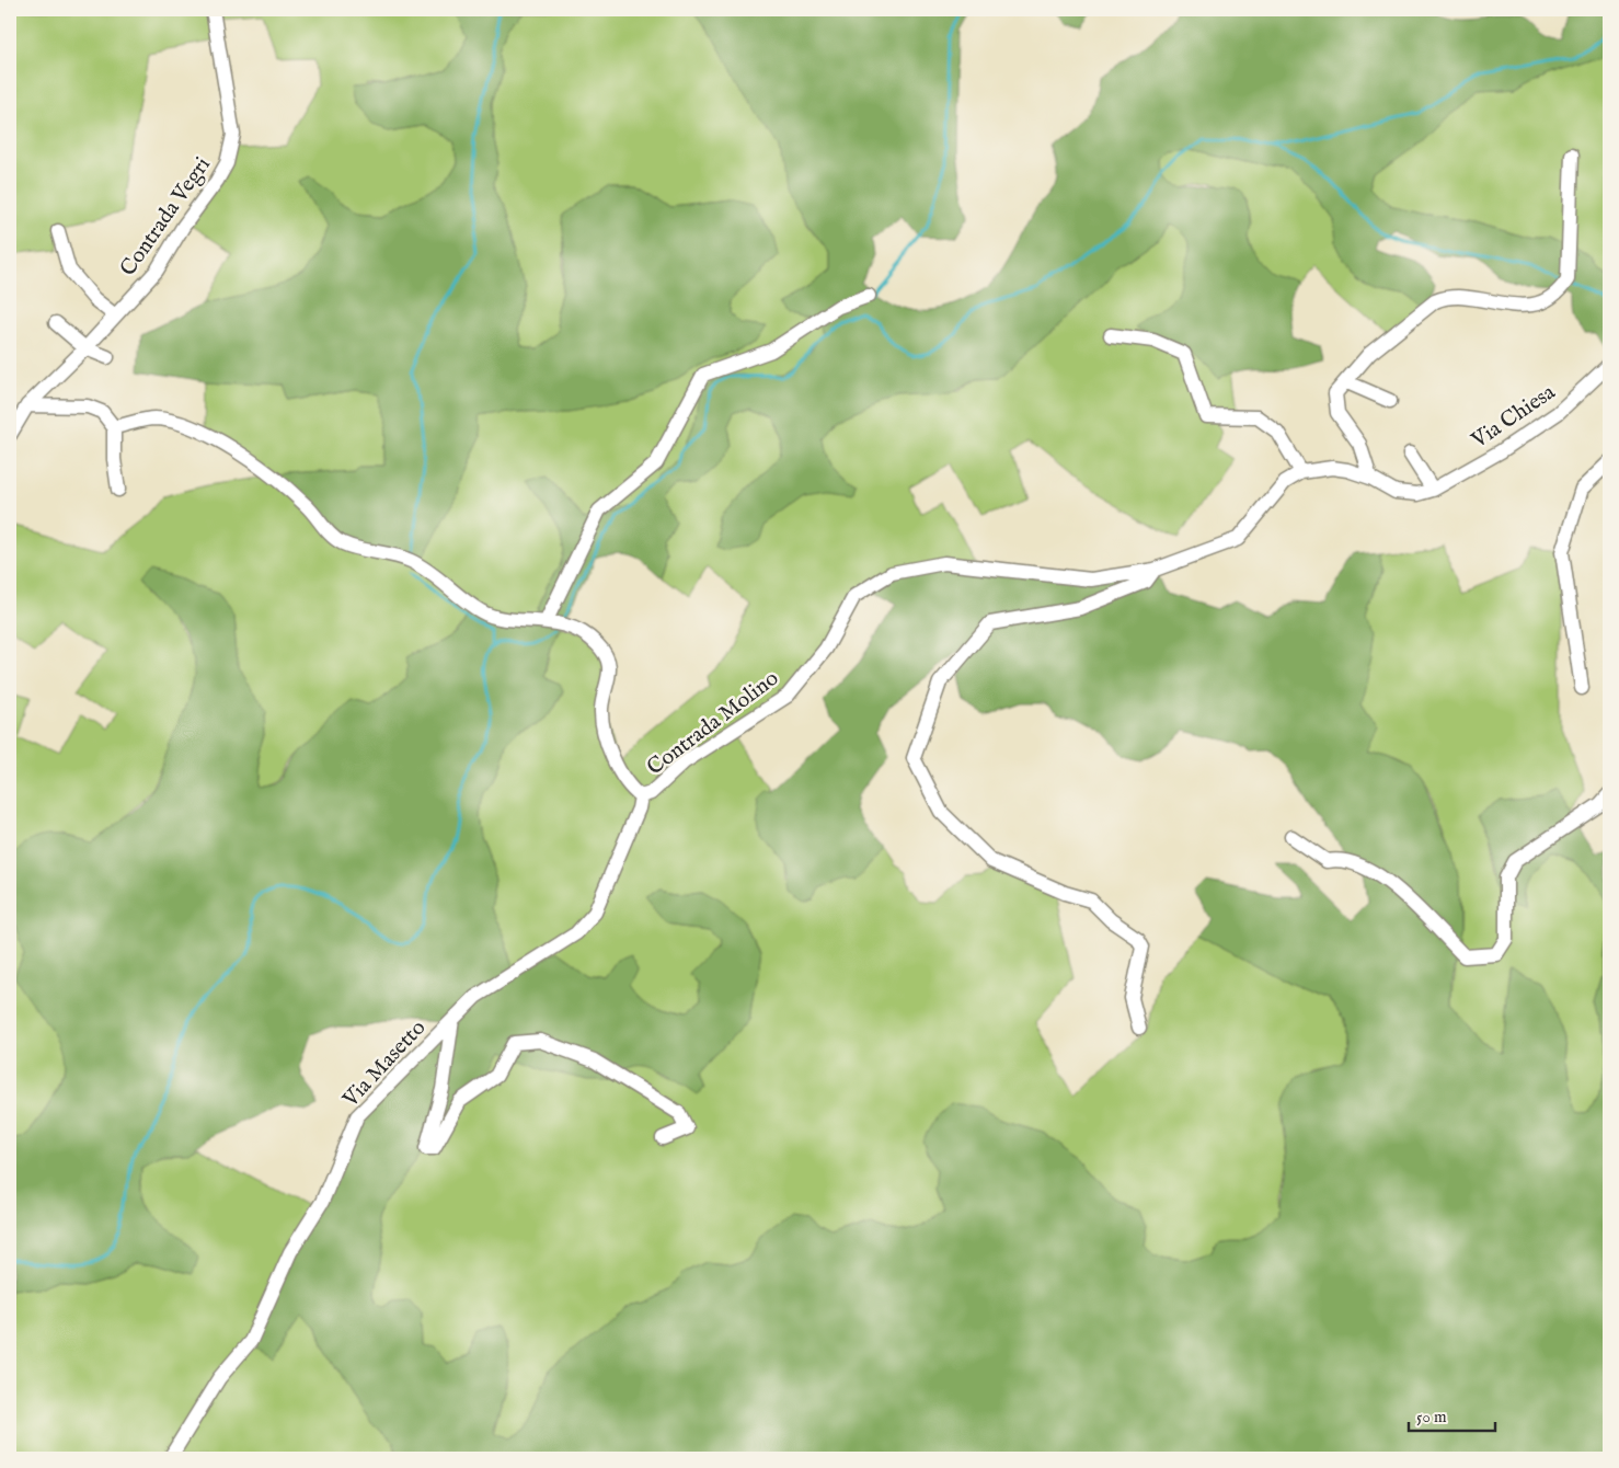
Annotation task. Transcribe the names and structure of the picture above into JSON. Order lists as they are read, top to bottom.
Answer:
{
  "streets": {
    "street": [
      "Contrada Vegri",
      "Via Chiesa",
      "Contrada Molino",
      "Via Masetto"
    ]
  },
  "crossings": [
    ["Contrada Molino", "Via Masetto"]
  ],
  "scale_bar": "50 m"
}
